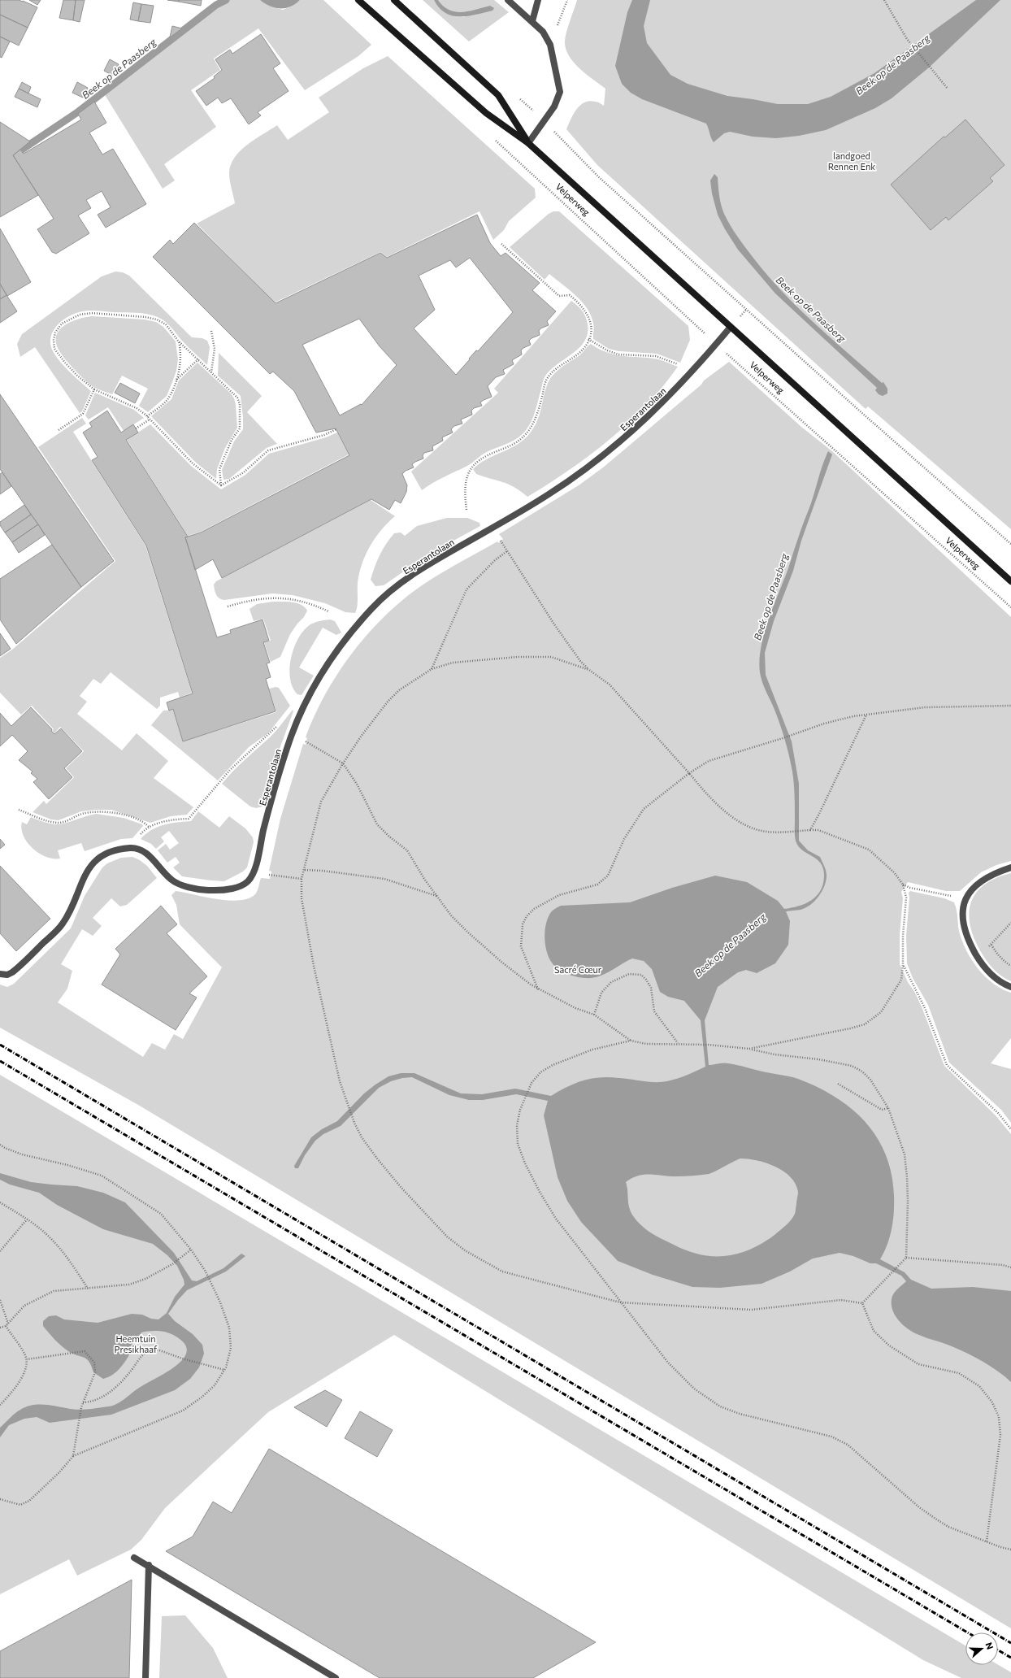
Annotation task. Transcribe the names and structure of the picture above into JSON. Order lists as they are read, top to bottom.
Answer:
{
  "streets": {
    "main road": ["Velperweg"],
    "street": ["Esperantolaan"]
  },
  "crossings": [
    ["Velperweg", "Esperantolaan"]
  ],
  "water": ["Beek op de Paasberg"],
  "parks": ["landgoed Rennen Enk", "Sacré Cœur", "Heemtuin Presikhaaf"],
  "north": "right"
}
